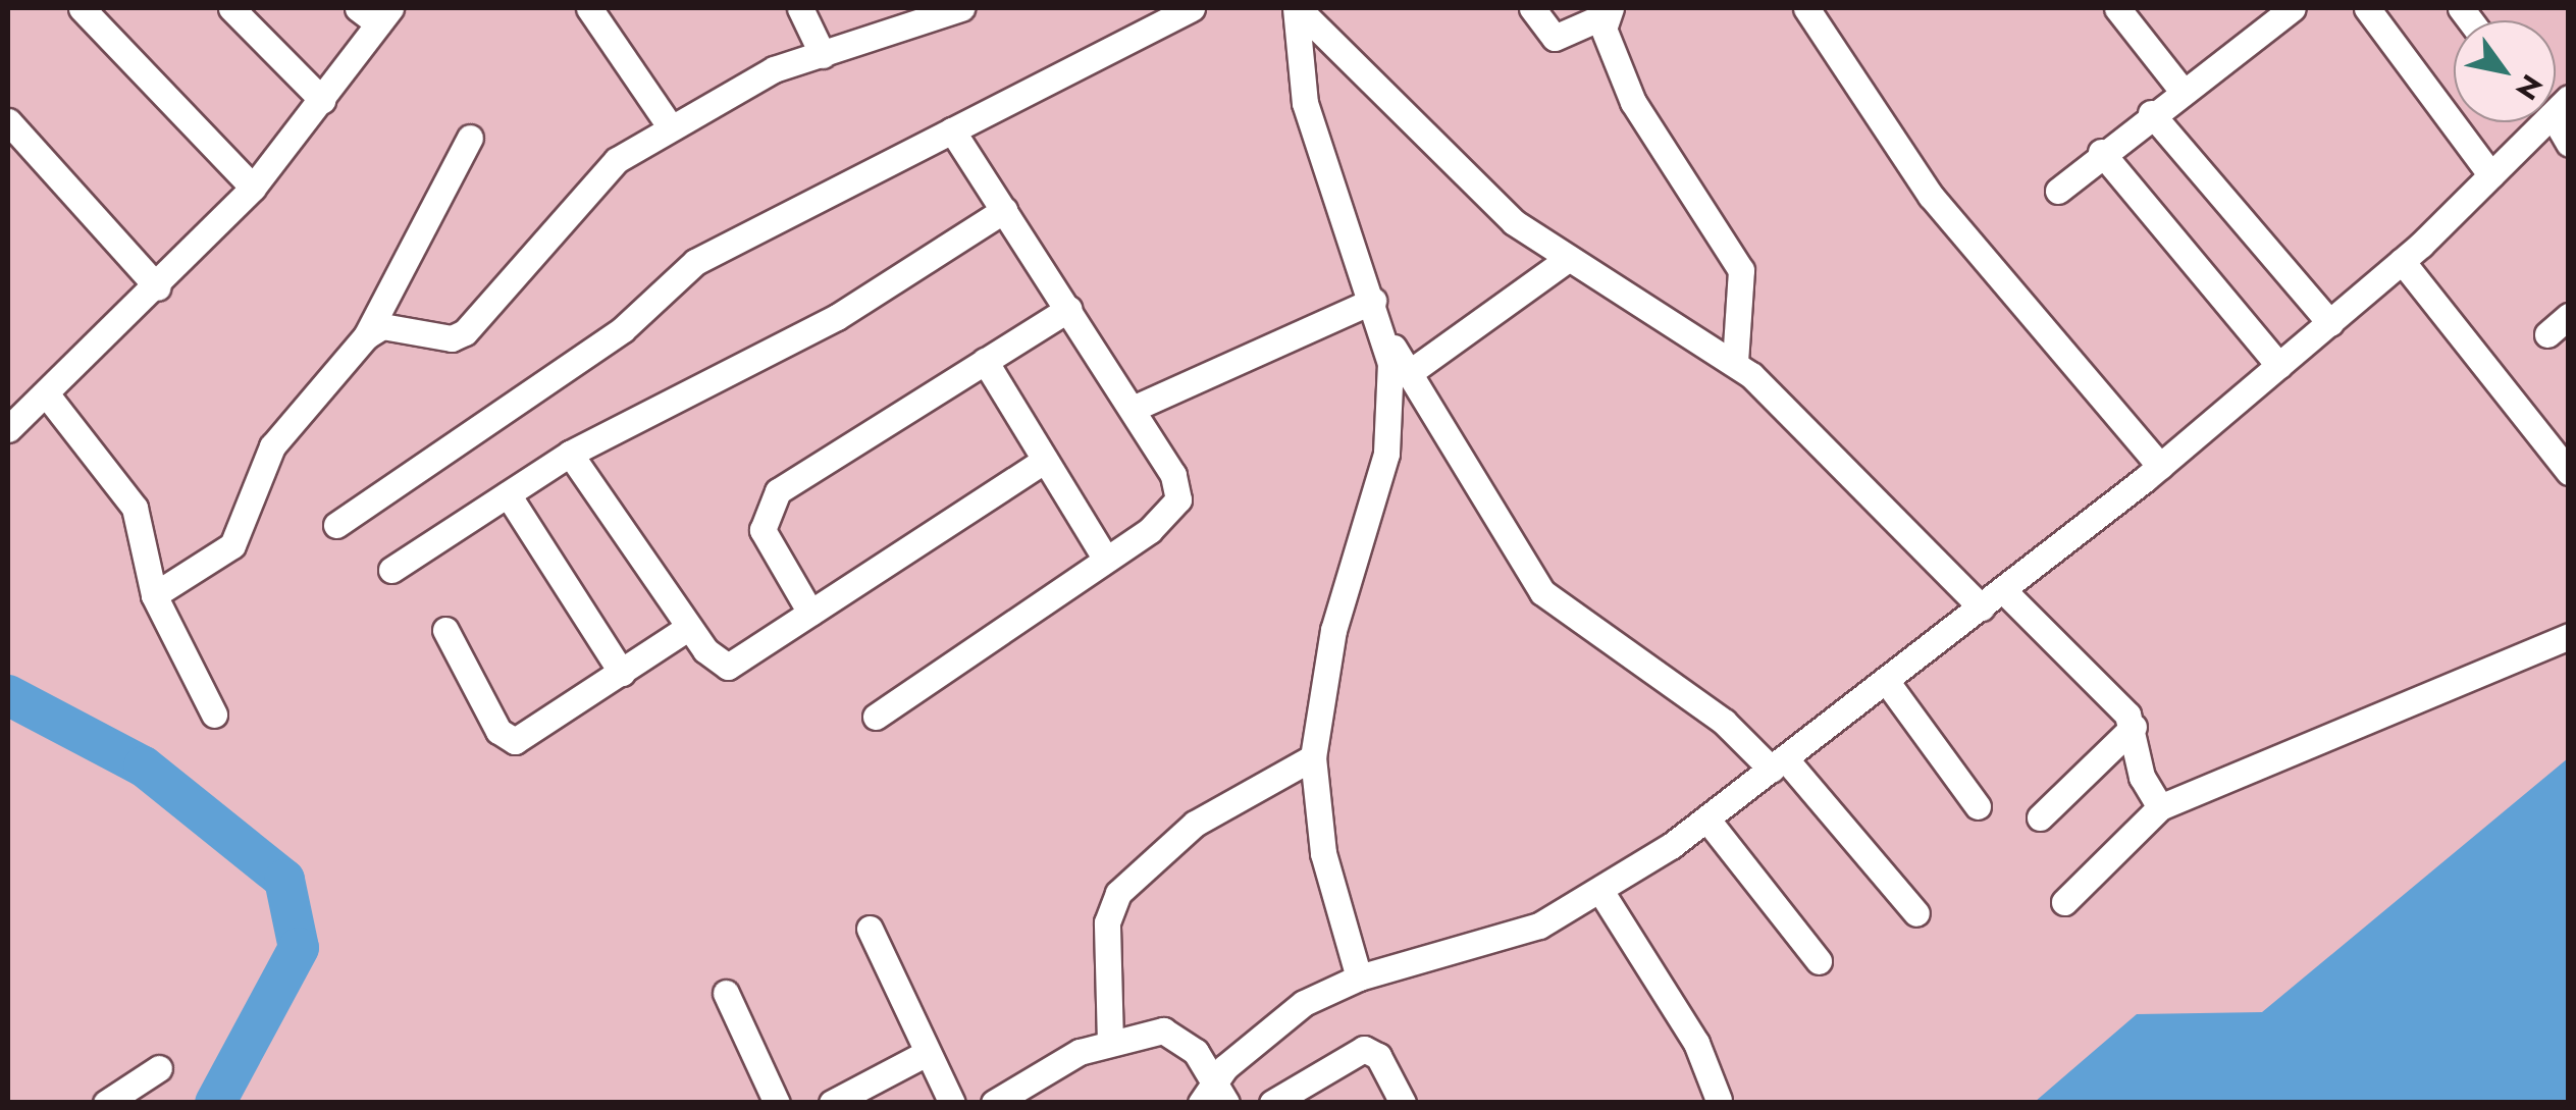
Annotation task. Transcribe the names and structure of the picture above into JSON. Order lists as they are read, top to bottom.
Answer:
{
  "north": "bottom right"
}
